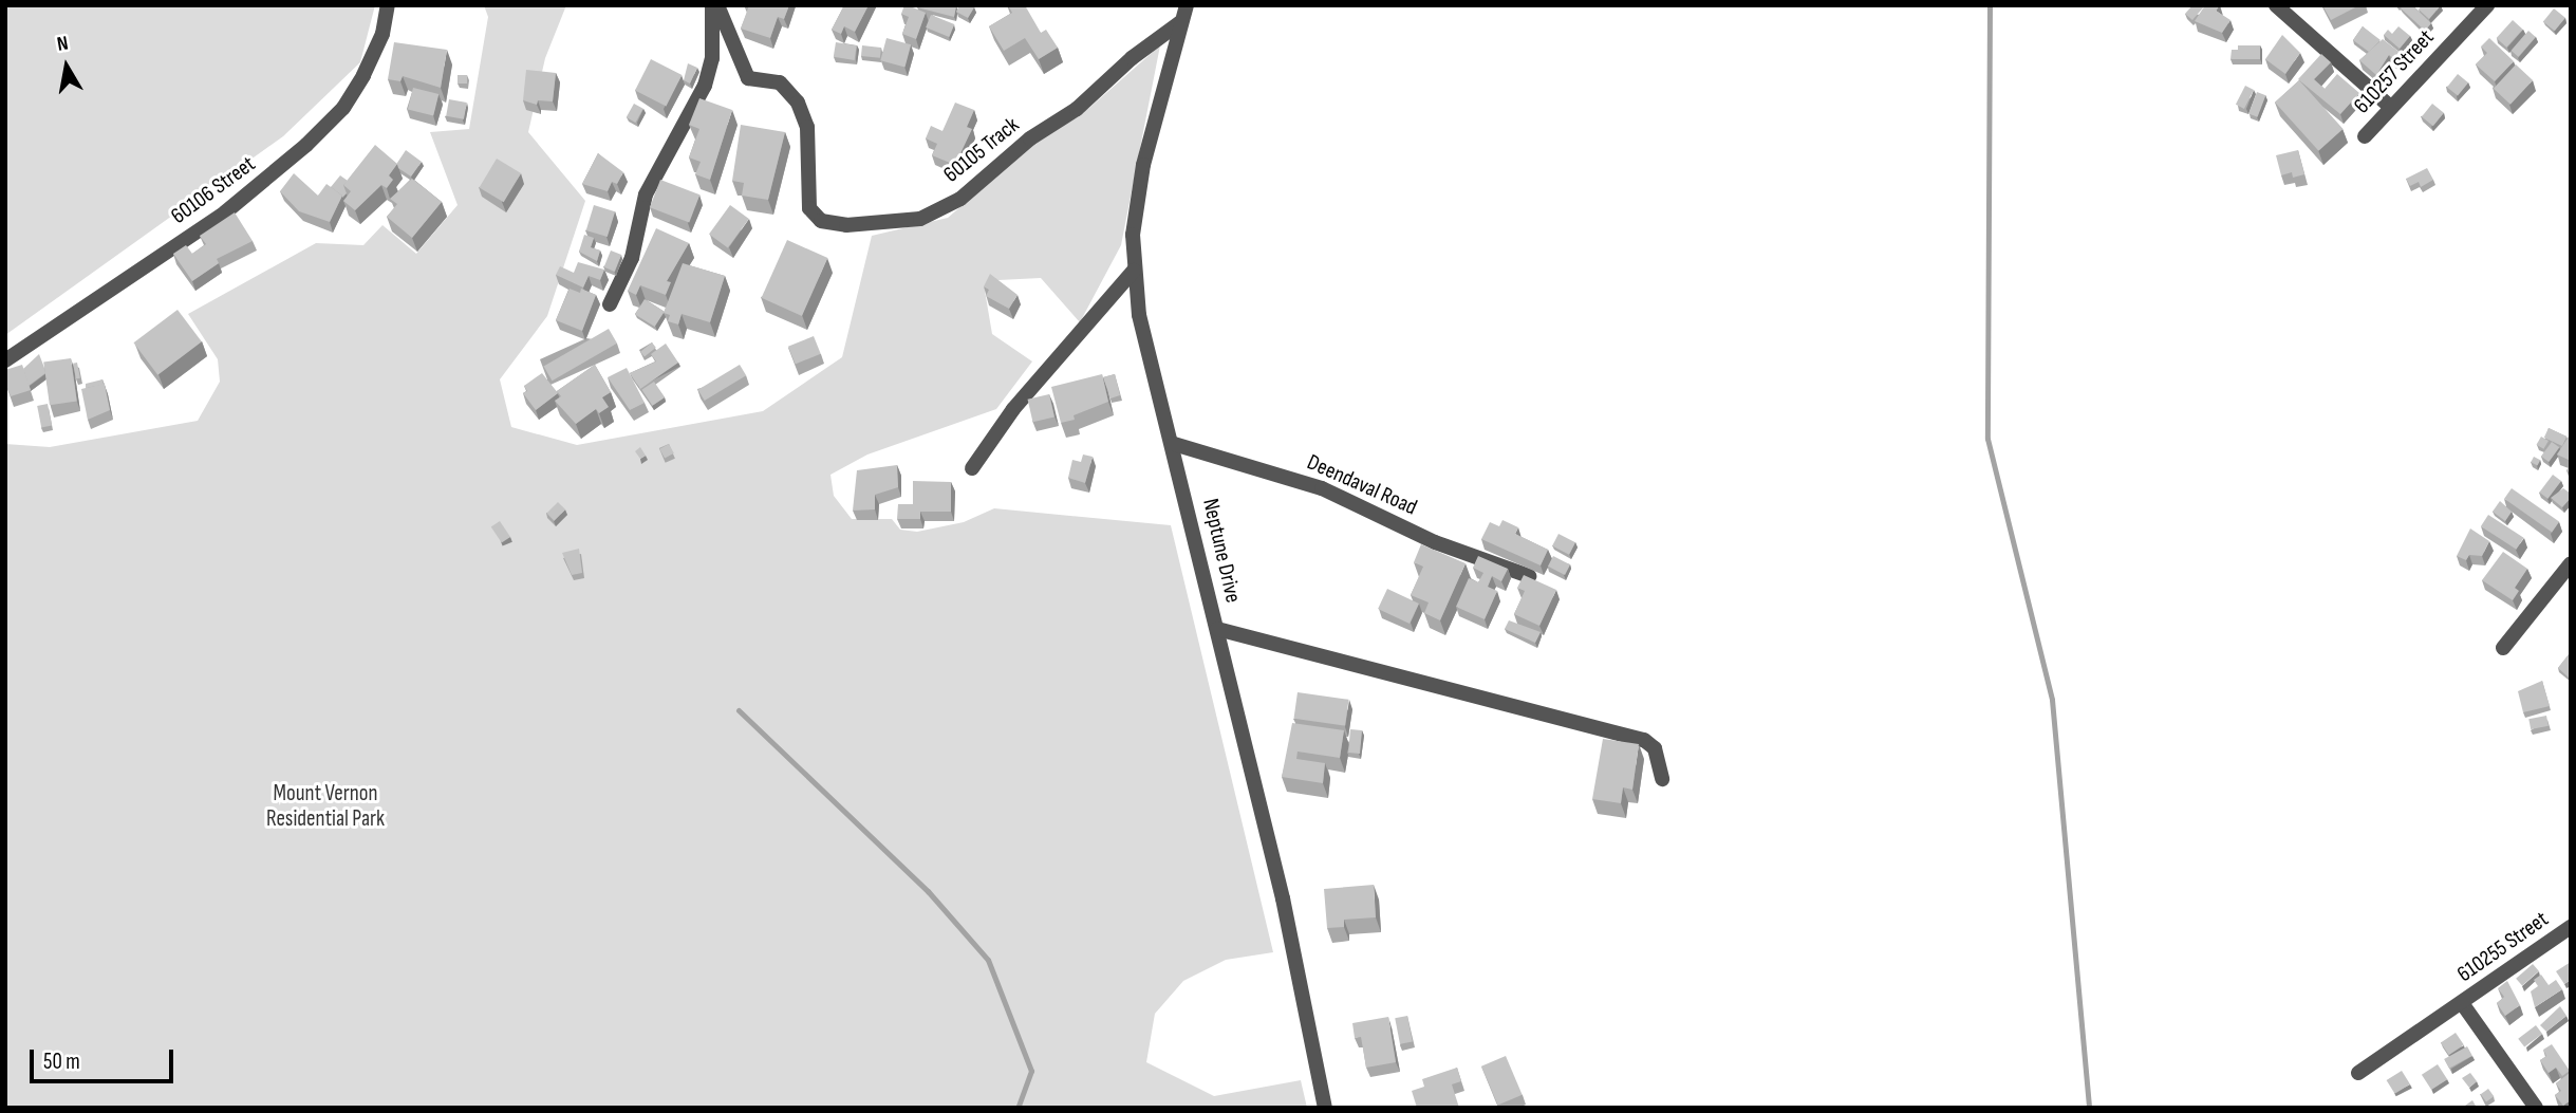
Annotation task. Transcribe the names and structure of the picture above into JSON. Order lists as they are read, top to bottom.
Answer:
{
  "streets": {
    "street": [
      "610257 Street",
      "60105 Track",
      "60106 Street",
      "Deendaval Road",
      "Neptune Drive",
      "610255 Street"
    ]
  },
  "crossings": [
    ["60105 Track", "Neptune Drive"],
    ["Deendaval Road", "Neptune Drive"]
  ],
  "parks": ["Mount Vernon Residential Park"],
  "scale_bar": "50 m",
  "north": "top"
}
